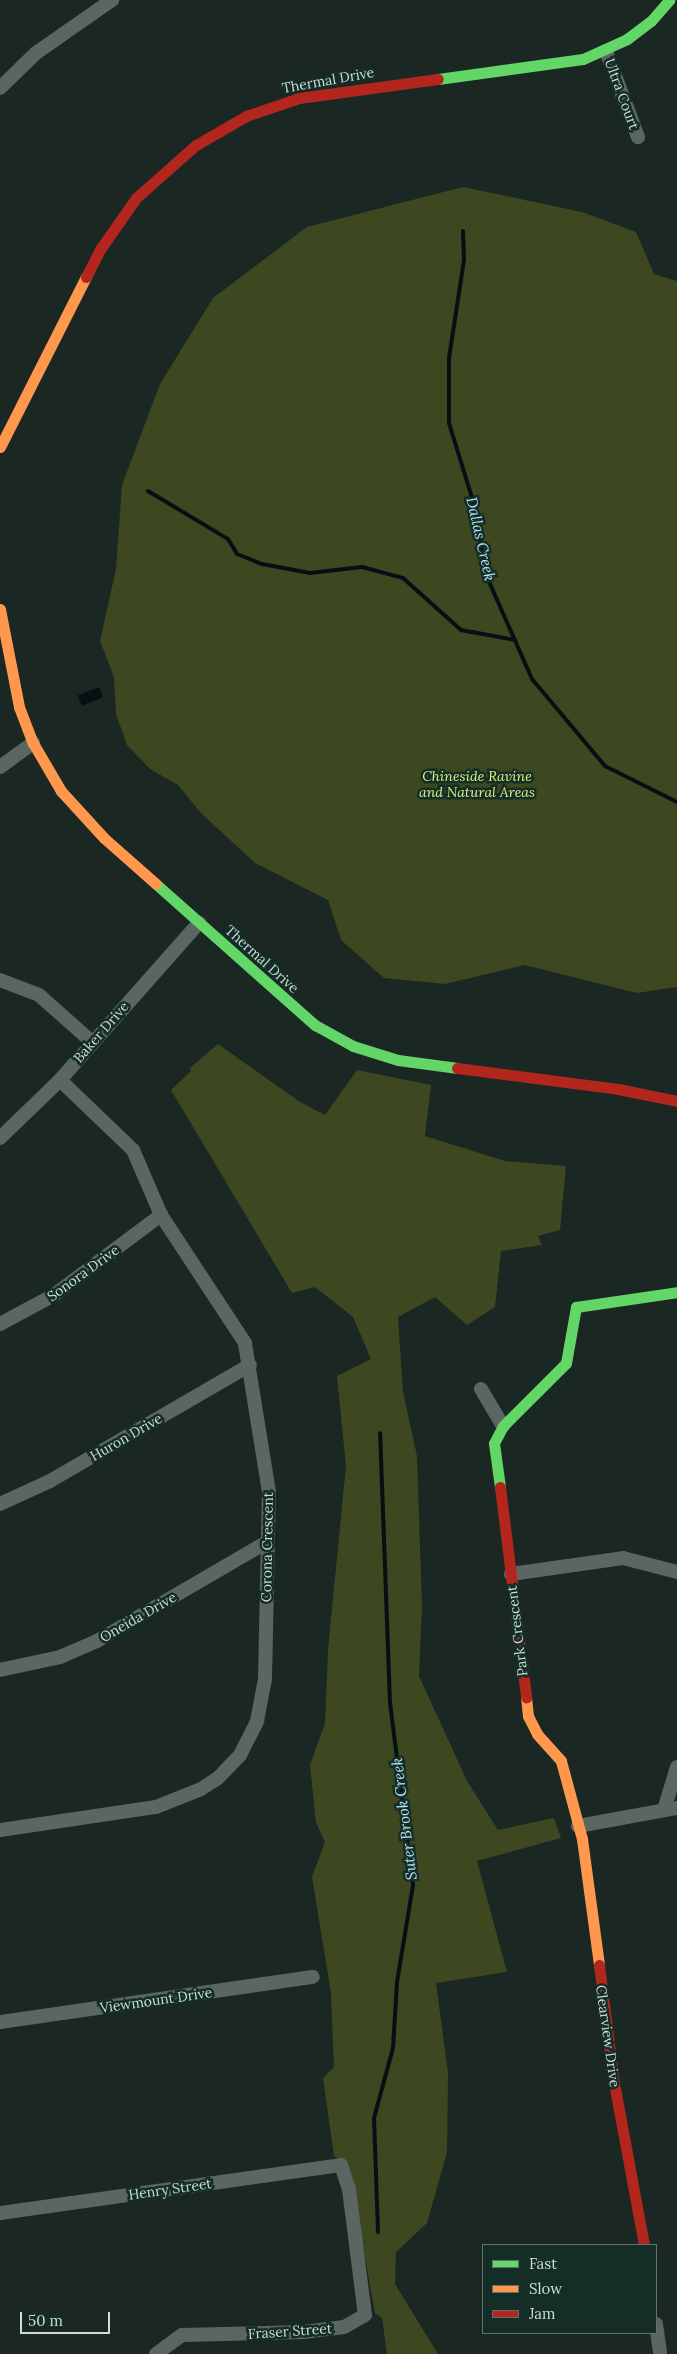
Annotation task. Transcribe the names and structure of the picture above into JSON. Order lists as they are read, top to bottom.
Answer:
{
  "streets": {
    "street": [
      "Thermal Drive",
      "Ultra Court",
      "Baker Drive",
      "Sonora Drive",
      "Huron Drive",
      "Corona Crescent",
      "Oneida Drive",
      "Park Crescent",
      "Viewmount Drive",
      "Clearview Drive",
      "Henry Street",
      "Fraser Street"
    ]
  },
  "crossings": [
    ["Thermal Drive", "Ultra Court"],
    ["Thermal Drive", "Baker Drive"],
    ["Baker Drive", "Corona Crescent"],
    ["Sonora Drive", "Corona Crescent"],
    ["Huron Drive", "Corona Crescent"],
    ["Corona Crescent", "Oneida Drive"],
    ["Park Crescent", "Clearview Drive"],
    ["Henry Street", "Fraser Street"]
  ],
  "water": ["Dallas Creek", "Suter Brook Creek"],
  "parks": ["Chineside Ravine and Natural Areas"],
  "legend": ["Fast", "Slow", "Jam"],
  "scale_bar": "50 m"
}
